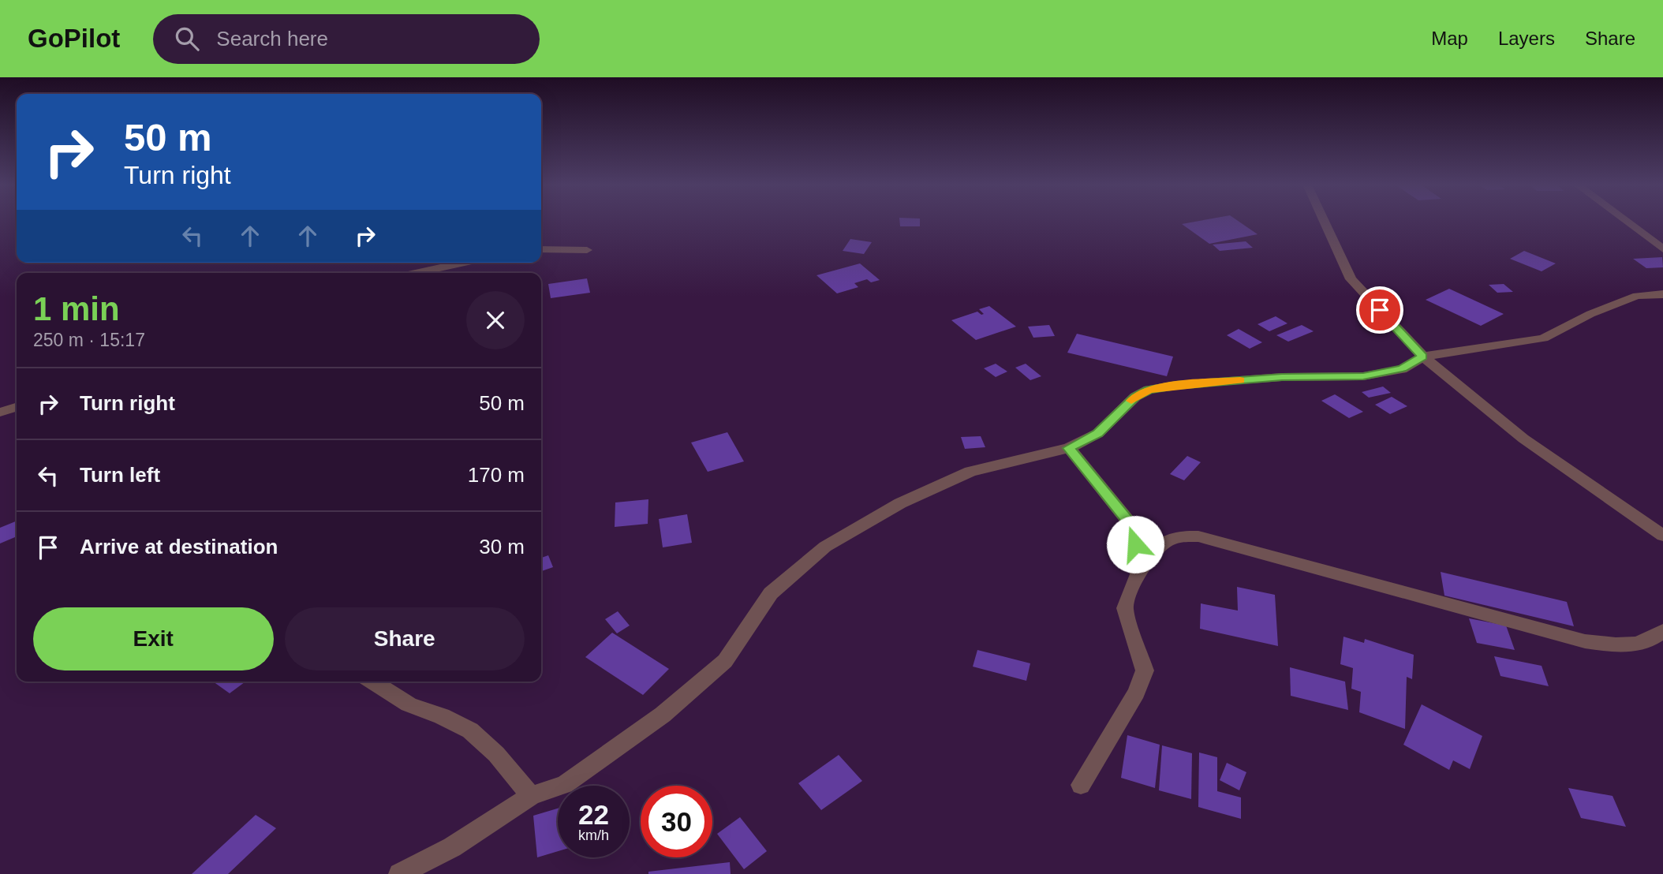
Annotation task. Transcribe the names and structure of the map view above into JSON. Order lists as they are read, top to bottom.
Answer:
{
  "page": {
    "header": "GoPilot",
    "search": "Search here",
    "nav": ["Map", "Layers", "Share"],
    "turn": ["50 m", "Turn right"],
    "heading": ["1 min", "250 m · 15:17"],
    "list": [
      {
        "name": "Turn right",
        "value": "50 m"
      },
      {
        "name": "Turn left",
        "value": "170 m"
      },
      {
        "name": "Arrive at destination",
        "value": "30 m"
      }
    ],
    "buttons": ["Exit", "Share"],
    "speed": "22 km/h",
    "limit": "30"
  }
}
